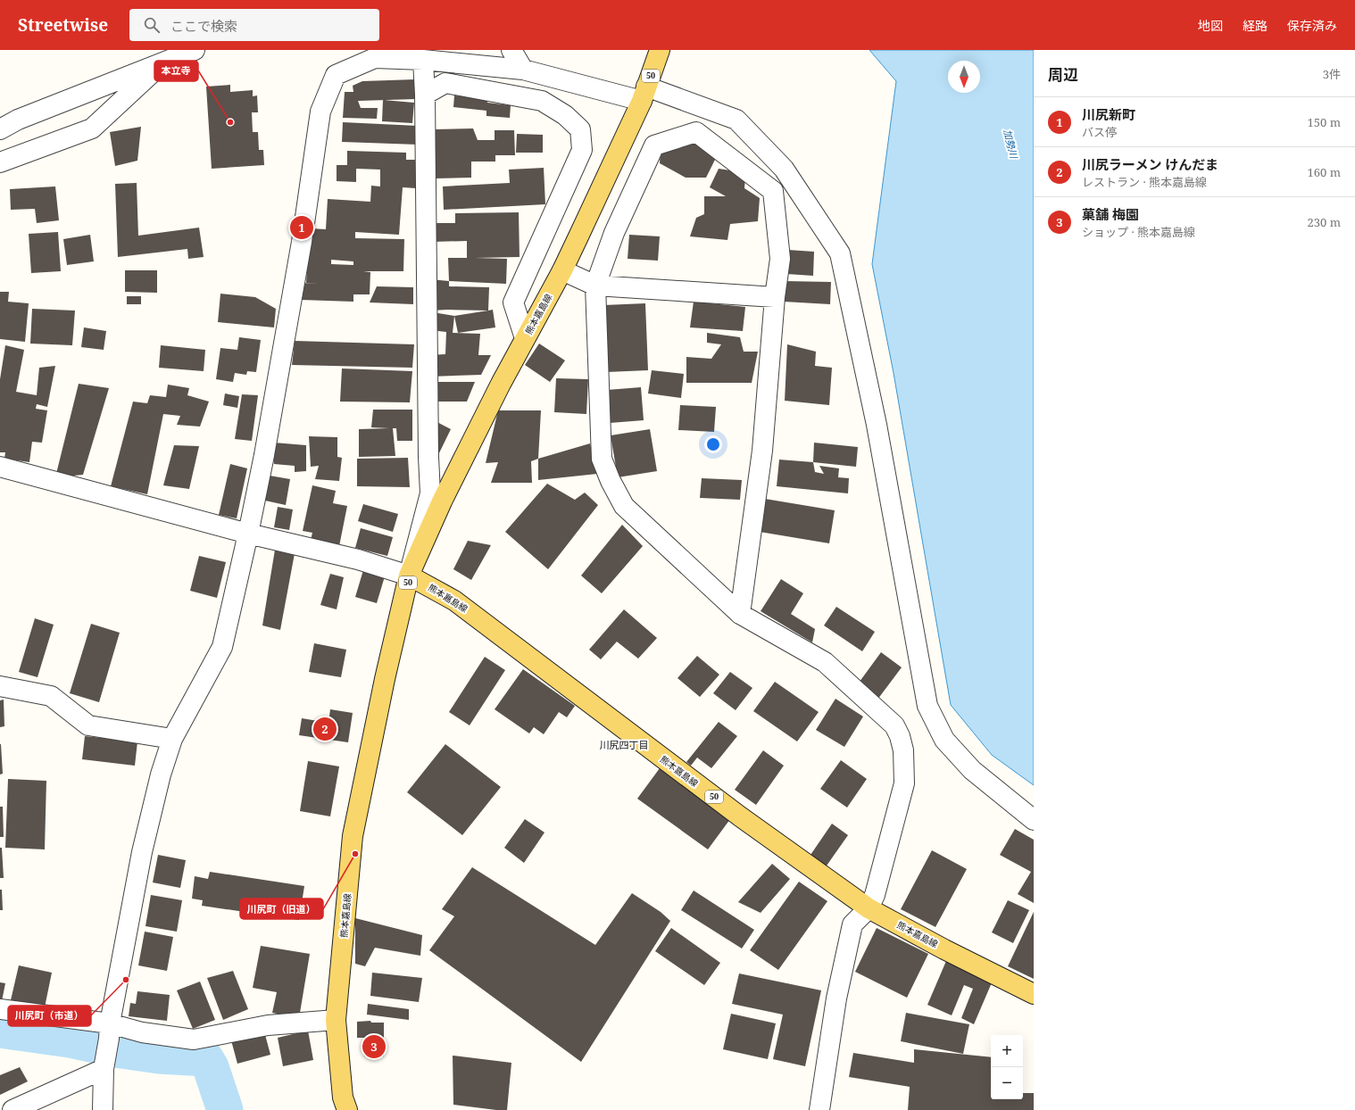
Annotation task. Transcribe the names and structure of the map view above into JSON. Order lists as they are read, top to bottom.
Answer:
{
  "streets": {
    "main road": ["50", "熊本嘉島線"]
  },
  "districts": ["川尻四丁目"],
  "water": ["加勢川"],
  "places": ["本立寺", "川尻町（旧道）", "川尻町（市道）"],
  "north": "bottom",
  "page": {
    "header": "Streetwise",
    "search": "ここで検索",
    "nav": ["地図", "経路", "保存済み"],
    "heading": ["周辺", "3件"],
    "list": [
      {
        "mark": "1",
        "name": "川尻新町",
        "note": "バス停",
        "value": "150 m"
      },
      {
        "mark": "2",
        "name": "川尻ラーメン けんだま",
        "note": "レストラン · 熊本嘉島線",
        "value": "160 m"
      },
      {
        "mark": "3",
        "name": "菓舗 梅園",
        "note": "ショップ · 熊本嘉島線",
        "value": "230 m"
      }
    ],
    "pins": ["1", "2", "3"],
    "map_buttons": ["+", "−"]
  }
}
